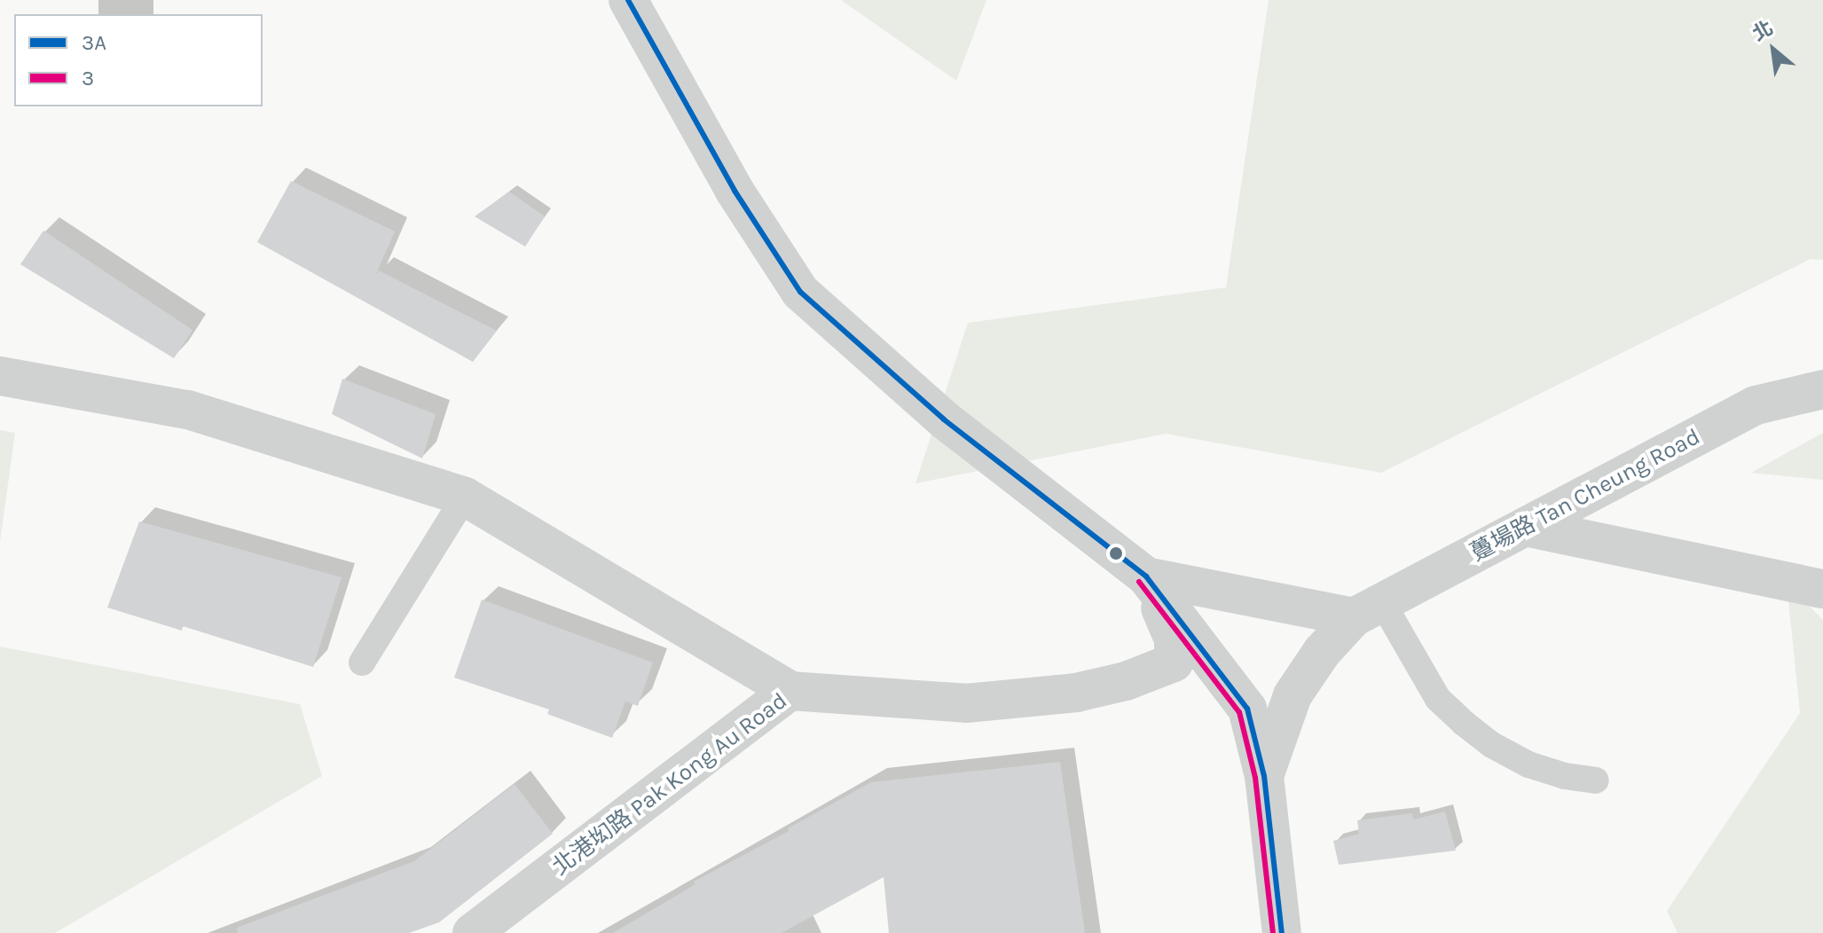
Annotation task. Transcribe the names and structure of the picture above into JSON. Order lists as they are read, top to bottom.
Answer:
{
  "streets": {
    "street": ["躉場路 Tan Cheung Road", "北港㘭路 Pak Kong Au Road"]
  },
  "lines": ["transit line 3A", "transit line 3"],
  "legend": ["3A", "3"],
  "north": "top left"
}
